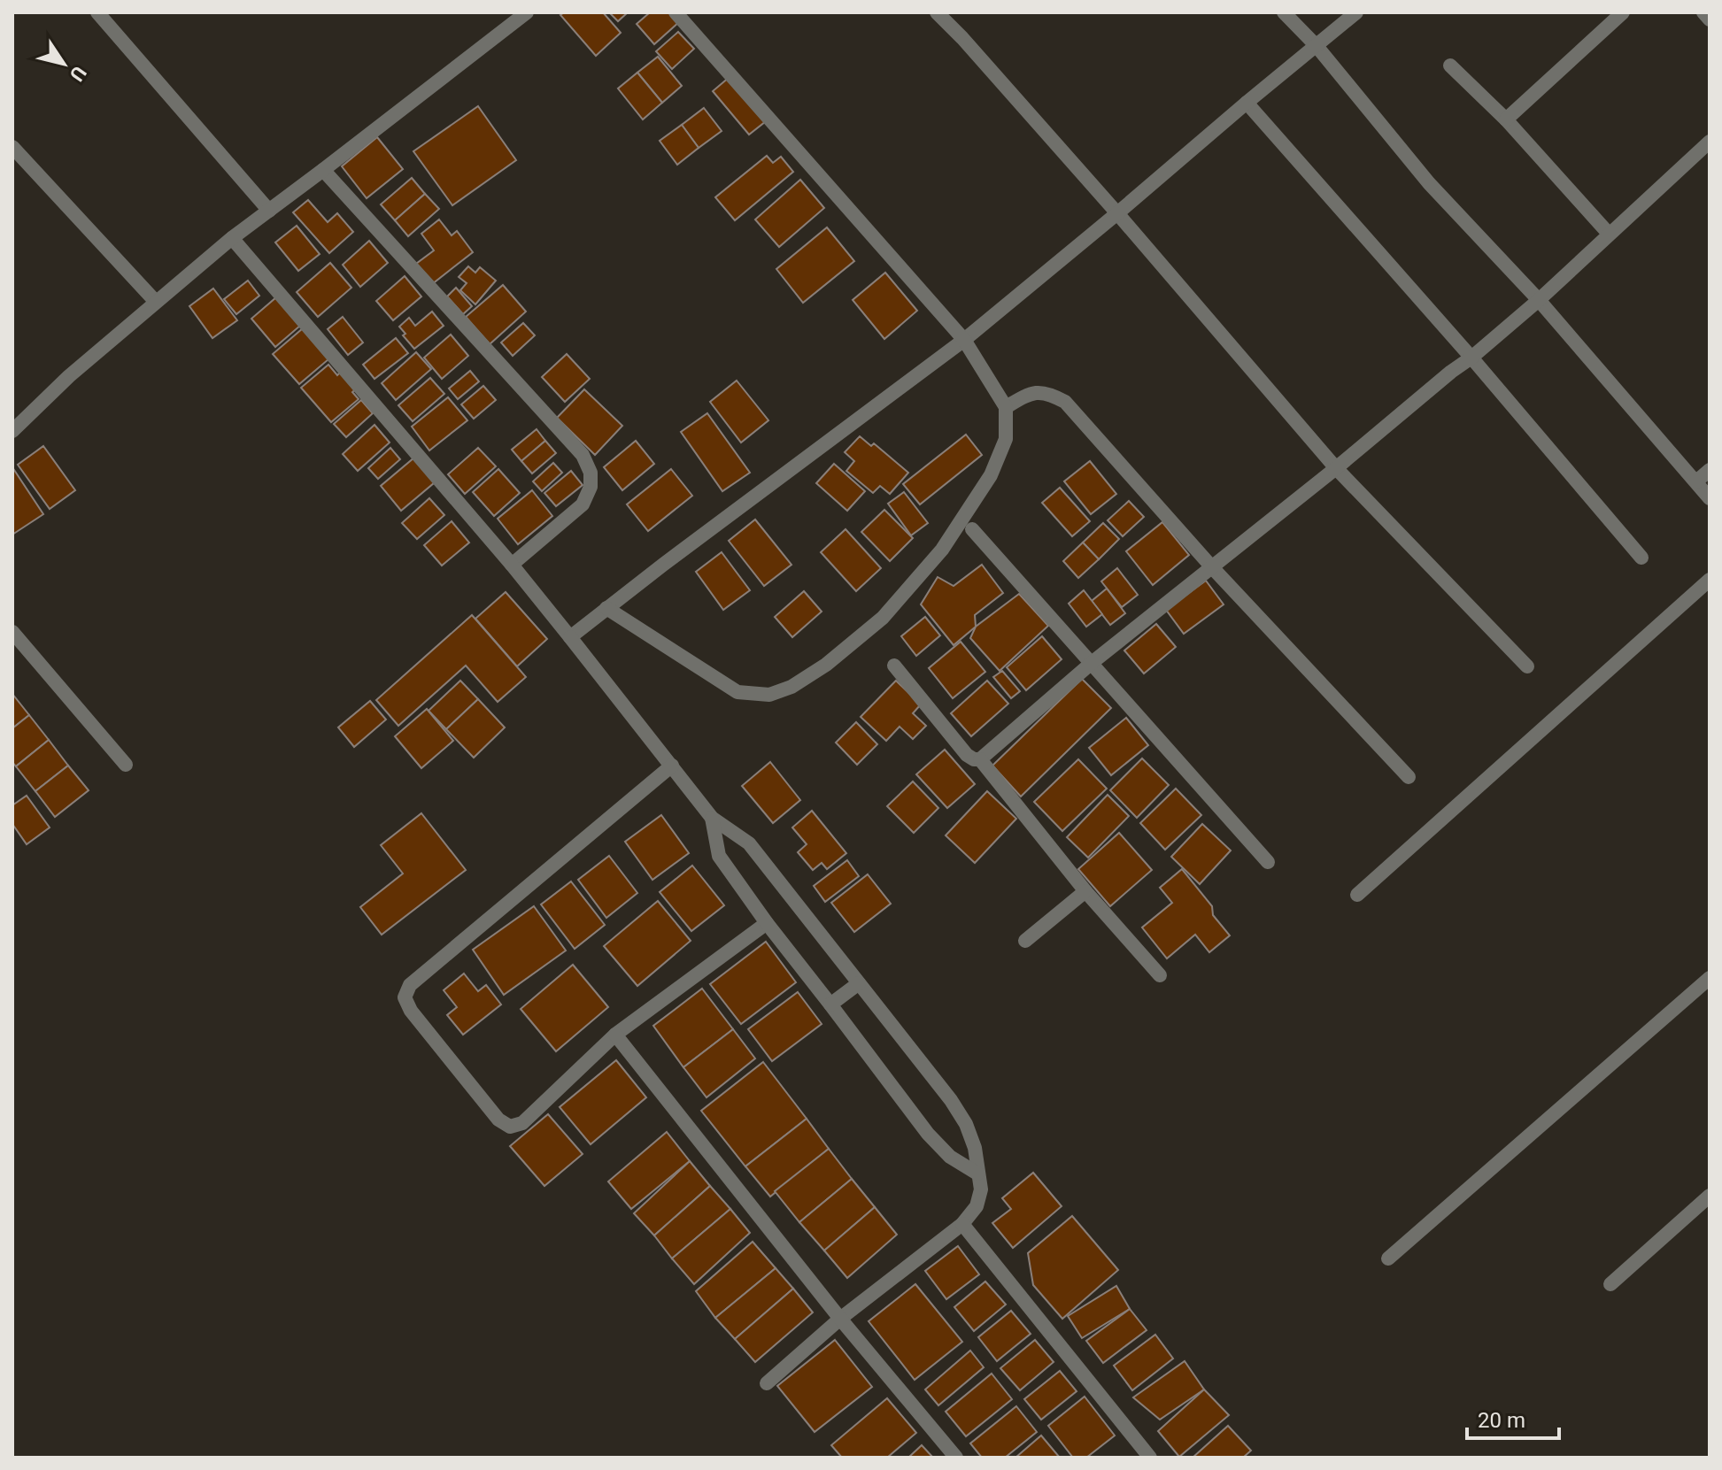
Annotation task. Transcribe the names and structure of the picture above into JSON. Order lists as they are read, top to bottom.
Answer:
{
  "scale_bar": "20 m",
  "north": "bottom right"
}
